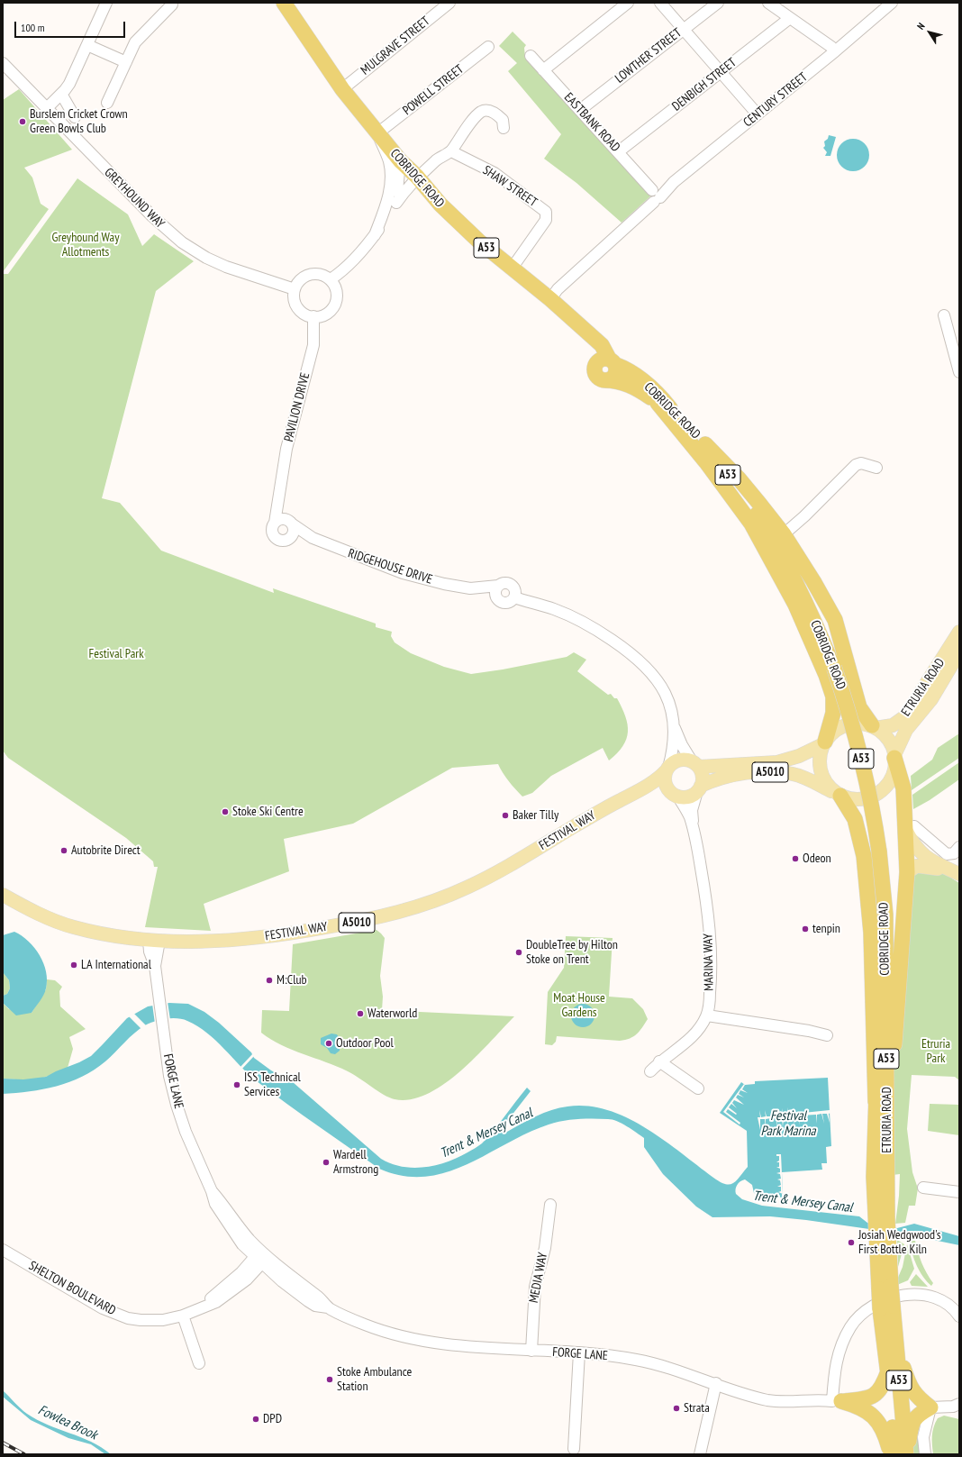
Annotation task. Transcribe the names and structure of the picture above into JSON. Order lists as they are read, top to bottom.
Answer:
{
  "streets": {
    "highway": ["COBRIDGE ROAD", "A53", "ETRURIA ROAD"],
    "main road": ["A5010", "FESTIVAL WAY"],
    "street": [
      "MULGRAVE STREET",
      "LOWTHER STREET",
      "DENBIGH STREET",
      "POWELL STREET",
      "CENTURY STREET",
      "EASTBANK ROAD",
      "SHAW STREET",
      "GREYHOUND WAY",
      "PAVILION DRIVE",
      "RIDGEHOUSE DRIVE",
      "MARINA WAY",
      "FORGE LANE",
      "MEDIA WAY",
      "SHELTON BOULEVARD"
    ]
  },
  "crossings": [
    ["MULGRAVE STREET", "COBRIDGE ROAD"],
    ["LOWTHER STREET", "EASTBANK ROAD"],
    ["DENBIGH STREET", "EASTBANK ROAD"],
    ["POWELL STREET", "COBRIDGE ROAD"],
    ["CENTURY STREET", "EASTBANK ROAD"],
    ["CENTURY STREET", "COBRIDGE ROAD"],
    ["COBRIDGE ROAD", "SHAW STREET"],
    ["COBRIDGE ROAD", "ETRURIA ROAD"],
    ["GREYHOUND WAY", "PAVILION DRIVE"],
    ["PAVILION DRIVE", "RIDGEHOUSE DRIVE"],
    ["ETRURIA ROAD", "A5010"],
    ["A5010", "FESTIVAL WAY"],
    ["A5010", "MARINA WAY"],
    ["FESTIVAL WAY", "MARINA WAY"],
    ["FESTIVAL WAY", "FORGE LANE"],
    ["FORGE LANE", "MEDIA WAY"],
    ["FORGE LANE", "SHELTON BOULEVARD"]
  ],
  "water": ["Festival Park Marina", "Trent & Mersey Canal", "Fowlea Brook"],
  "parks": [
    "Greyhound Way Allotments",
    "Festival Park",
    "Moat House Gardens",
    "Etruria Park"
  ],
  "places": [
    "Burslem Cricket Crown Green Bowls Club",
    "Stoke Ski Centre",
    "Baker Tilly",
    "Autobrite Direct",
    "Odeon",
    "tenpin",
    "DoubleTree by Hilton Stoke on Trent",
    "LA International",
    "M:Club",
    "Waterworld",
    "Outdoor Pool",
    "ISS Technical Services",
    "Wardell Armstrong",
    "Josiah Wedgwood's First Bottle Kiln",
    "Stoke Ambulance Station",
    "Strata",
    "DPD"
  ],
  "scale_bar": "100 m",
  "north": "top left"
}
